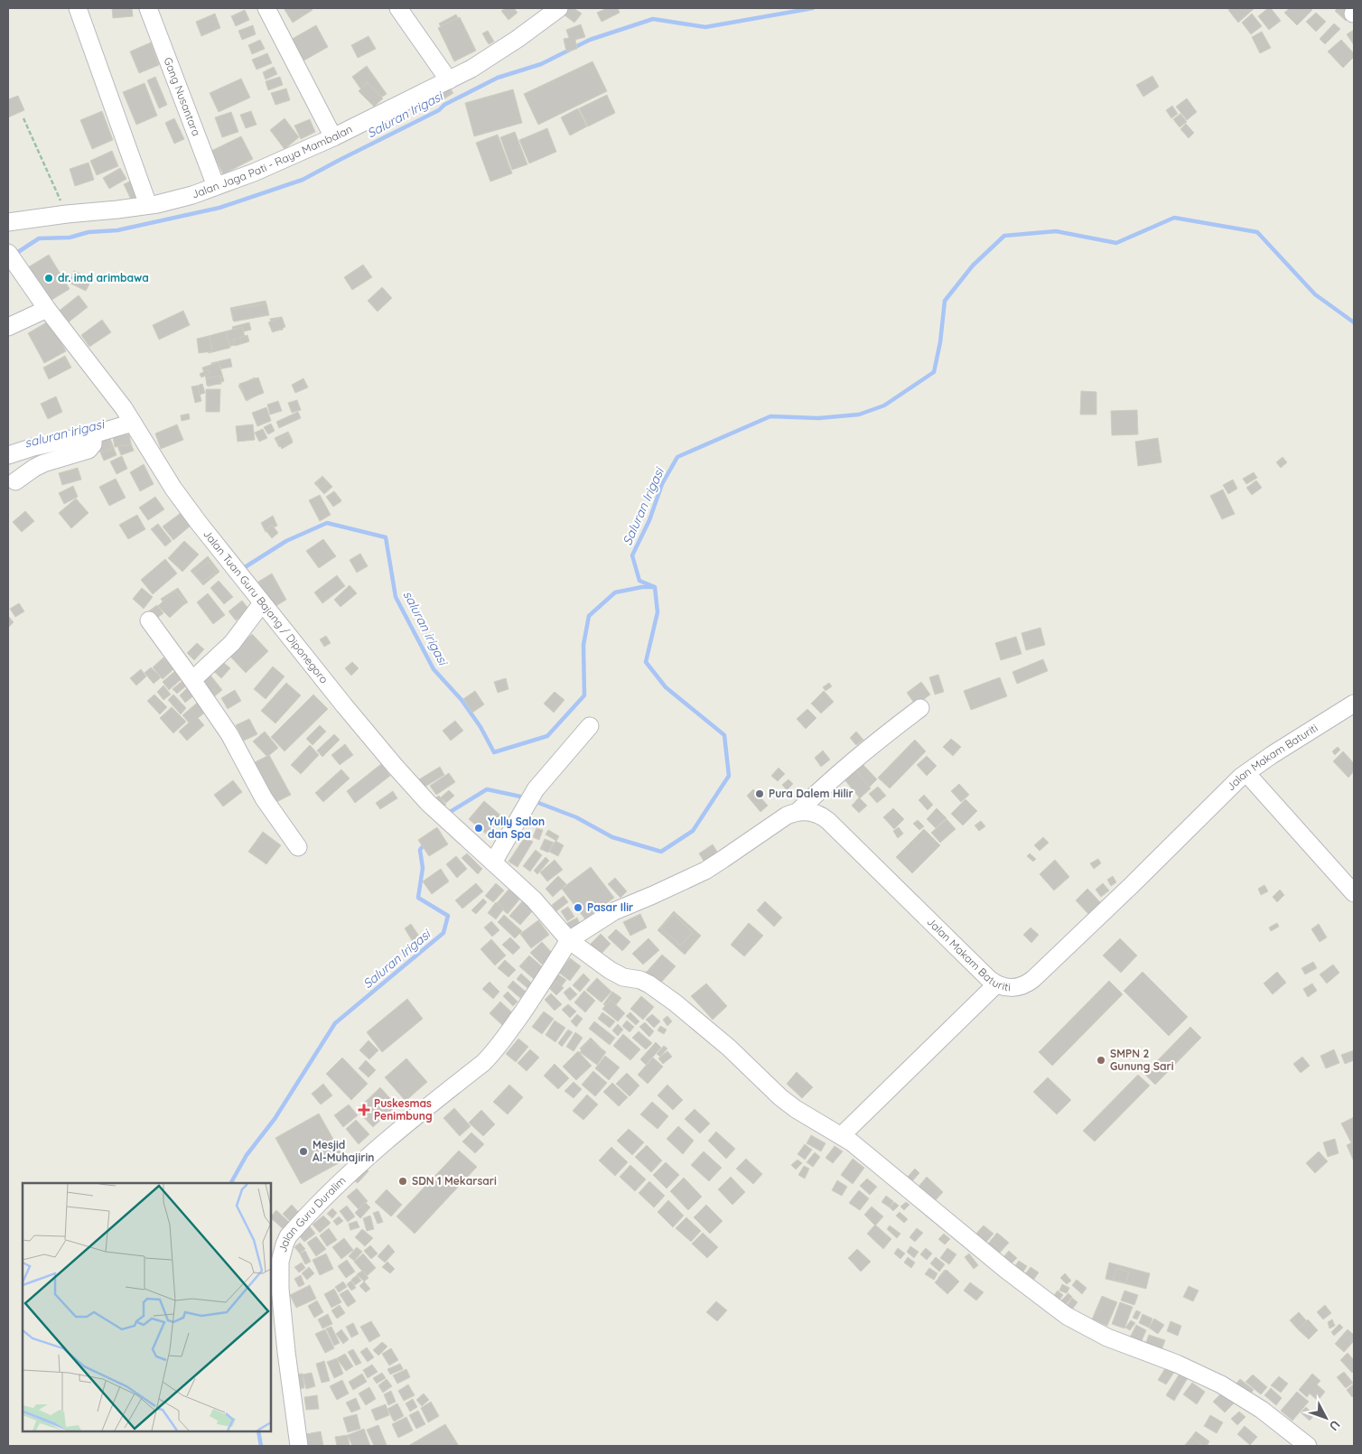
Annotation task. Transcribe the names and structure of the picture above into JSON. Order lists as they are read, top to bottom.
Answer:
{
  "streets": {
    "street": [
      "Gang Nusantara",
      "Jalan Jaga Pati - Raya Mambalan",
      "Jalan Tuan Guru Bajang / Diponegoro",
      "Jalan Makam Baturiti",
      "Jalan Guru Duralim"
    ]
  },
  "crossings": [
    ["Gang Nusantara", "Jalan Jaga Pati - Raya Mambalan"],
    ["Jalan Tuan Guru Bajang / Diponegoro", "Jalan Guru Duralim"]
  ],
  "water": ["Saluran Irigasi", "saluran irigasi"],
  "places": {
    "other": [
      "dr. imd arimbawa",
      "Pura Dalem Hilir",
      "Yully Salon dan Spa",
      "Pasar Ilir",
      "SMPN 2 Gunung Sari",
      "Mesjid Al-Muhajirin",
      "SDN 1 Mekarsari"
    ],
    "health": ["Puskesmas Penimbung"]
  },
  "north": "bottom right"
}
